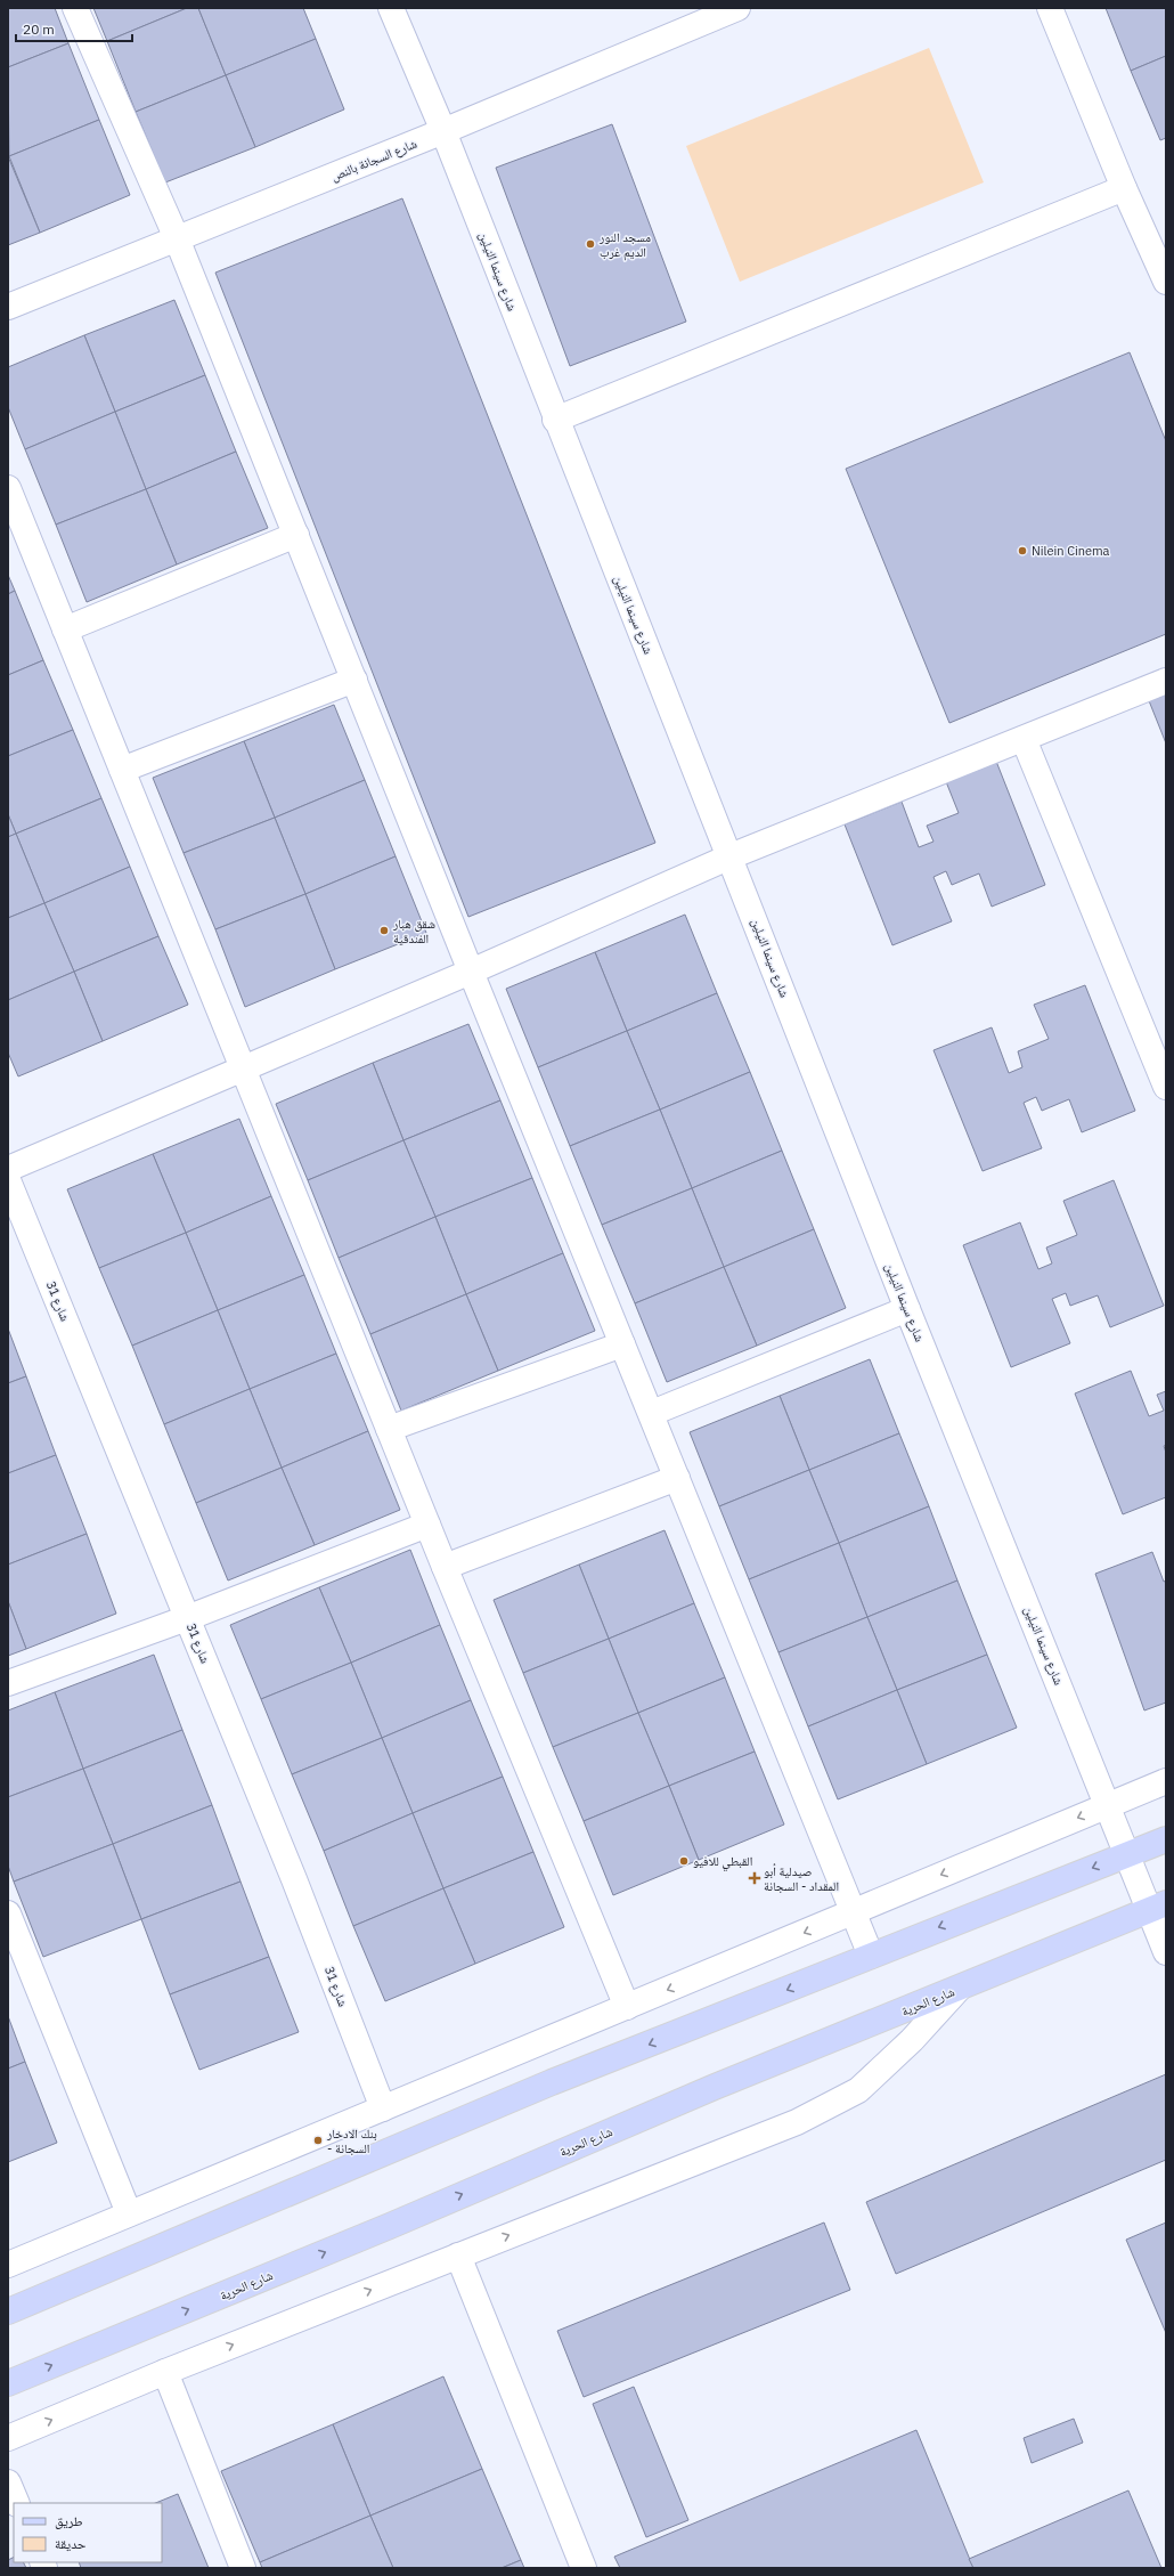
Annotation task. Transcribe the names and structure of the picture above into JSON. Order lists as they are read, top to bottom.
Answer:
{
  "streets": {
    "main road": ["شارع الحرية"],
    "street": ["شارع السجانة بالنص", "شارع سينما النيلين", "شارع 31"]
  },
  "crossings": [
    ["شارع السجانة بالنص", "شارع سينما النيلين"],
    ["شارع سينما النيلين", "شارع الحرية"]
  ],
  "places": {
    "other": [
      "مسجد النور الديم غرب",
      "Nilein Cinema",
      "شقق هبار الفندقية",
      "القبطي للافيو",
      "بنك الادخار - السجانة"
    ],
    "health": ["صيدلية أبو المقداد - السجانة"]
  },
  "legend": ["طريق", "حديقة"],
  "scale_bar": "20 m"
}
